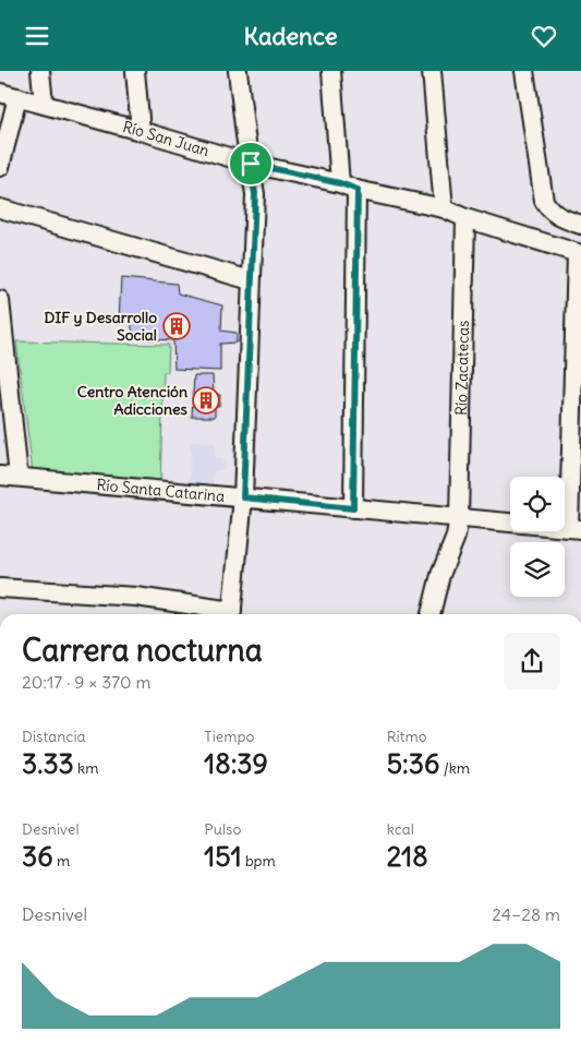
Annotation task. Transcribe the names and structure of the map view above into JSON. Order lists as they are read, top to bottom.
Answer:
{
  "streets": {
    "street": ["Río San Juan", "Río Zacatecas", "Río Santa Catarina"]
  },
  "crossings": [
    ["Río San Juan", "Río Zacatecas"],
    ["Río Zacatecas", "Río Santa Catarina"]
  ],
  "places": {
    "building": ["DIF y Desarrollo Social", "Centro Atención Adicciones"]
  },
  "page": {
    "header": "Kadence",
    "heading": ["Carrera nocturna", "20:17 · 9 × 370 m"],
    "stats": [
      ["Distancia", "3.33 km"],
      ["Tiempo", "18:39"],
      ["Ritmo", "5:36 /km"],
      ["Desnivel", "36 m"],
      ["Pulso", "151 bpm"],
      ["kcal", "218"]
    ],
    "chart": ["Desnivel", "24–28 m"]
  }
}
